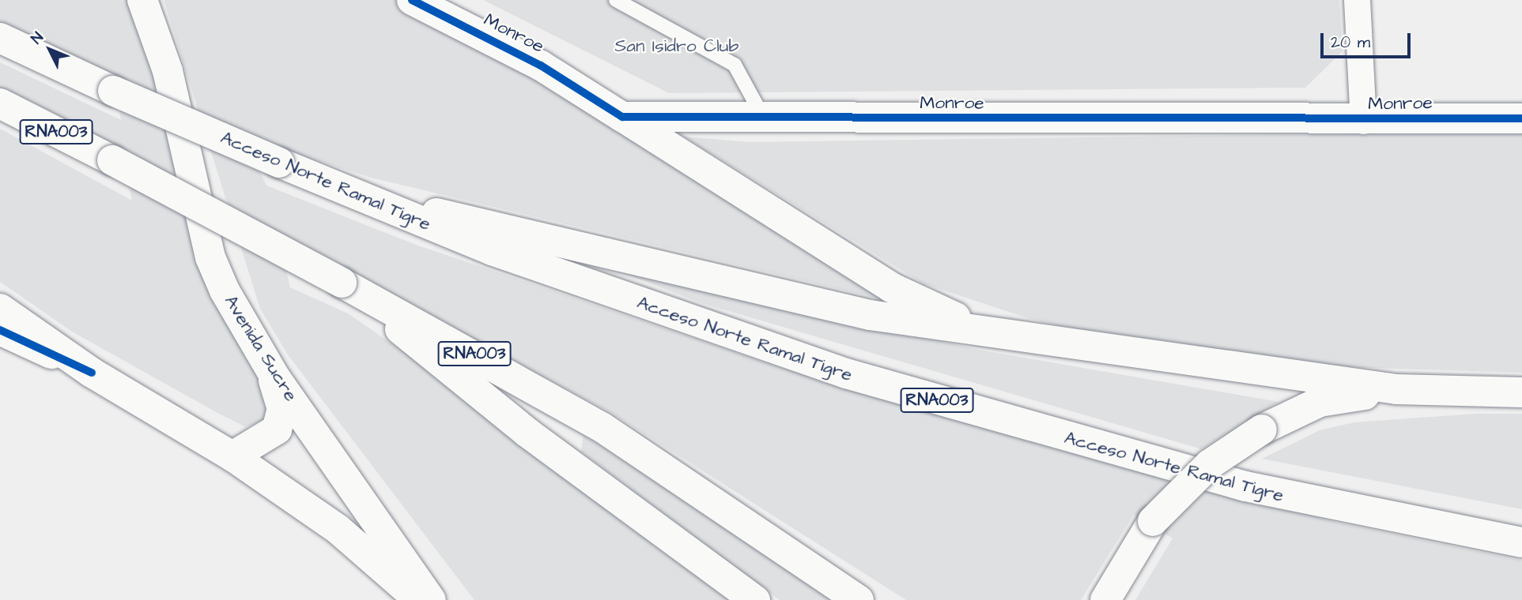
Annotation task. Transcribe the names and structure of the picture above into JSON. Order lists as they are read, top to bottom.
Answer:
{
  "streets": {
    "main road": [
      "Monroe",
      "RNA003",
      "Acceso Norte Ramal Tigre",
      "Avenida Sucre"
    ]
  },
  "parks": ["San Isidro Club"],
  "scale_bar": "20 m",
  "north": "top left"
}
